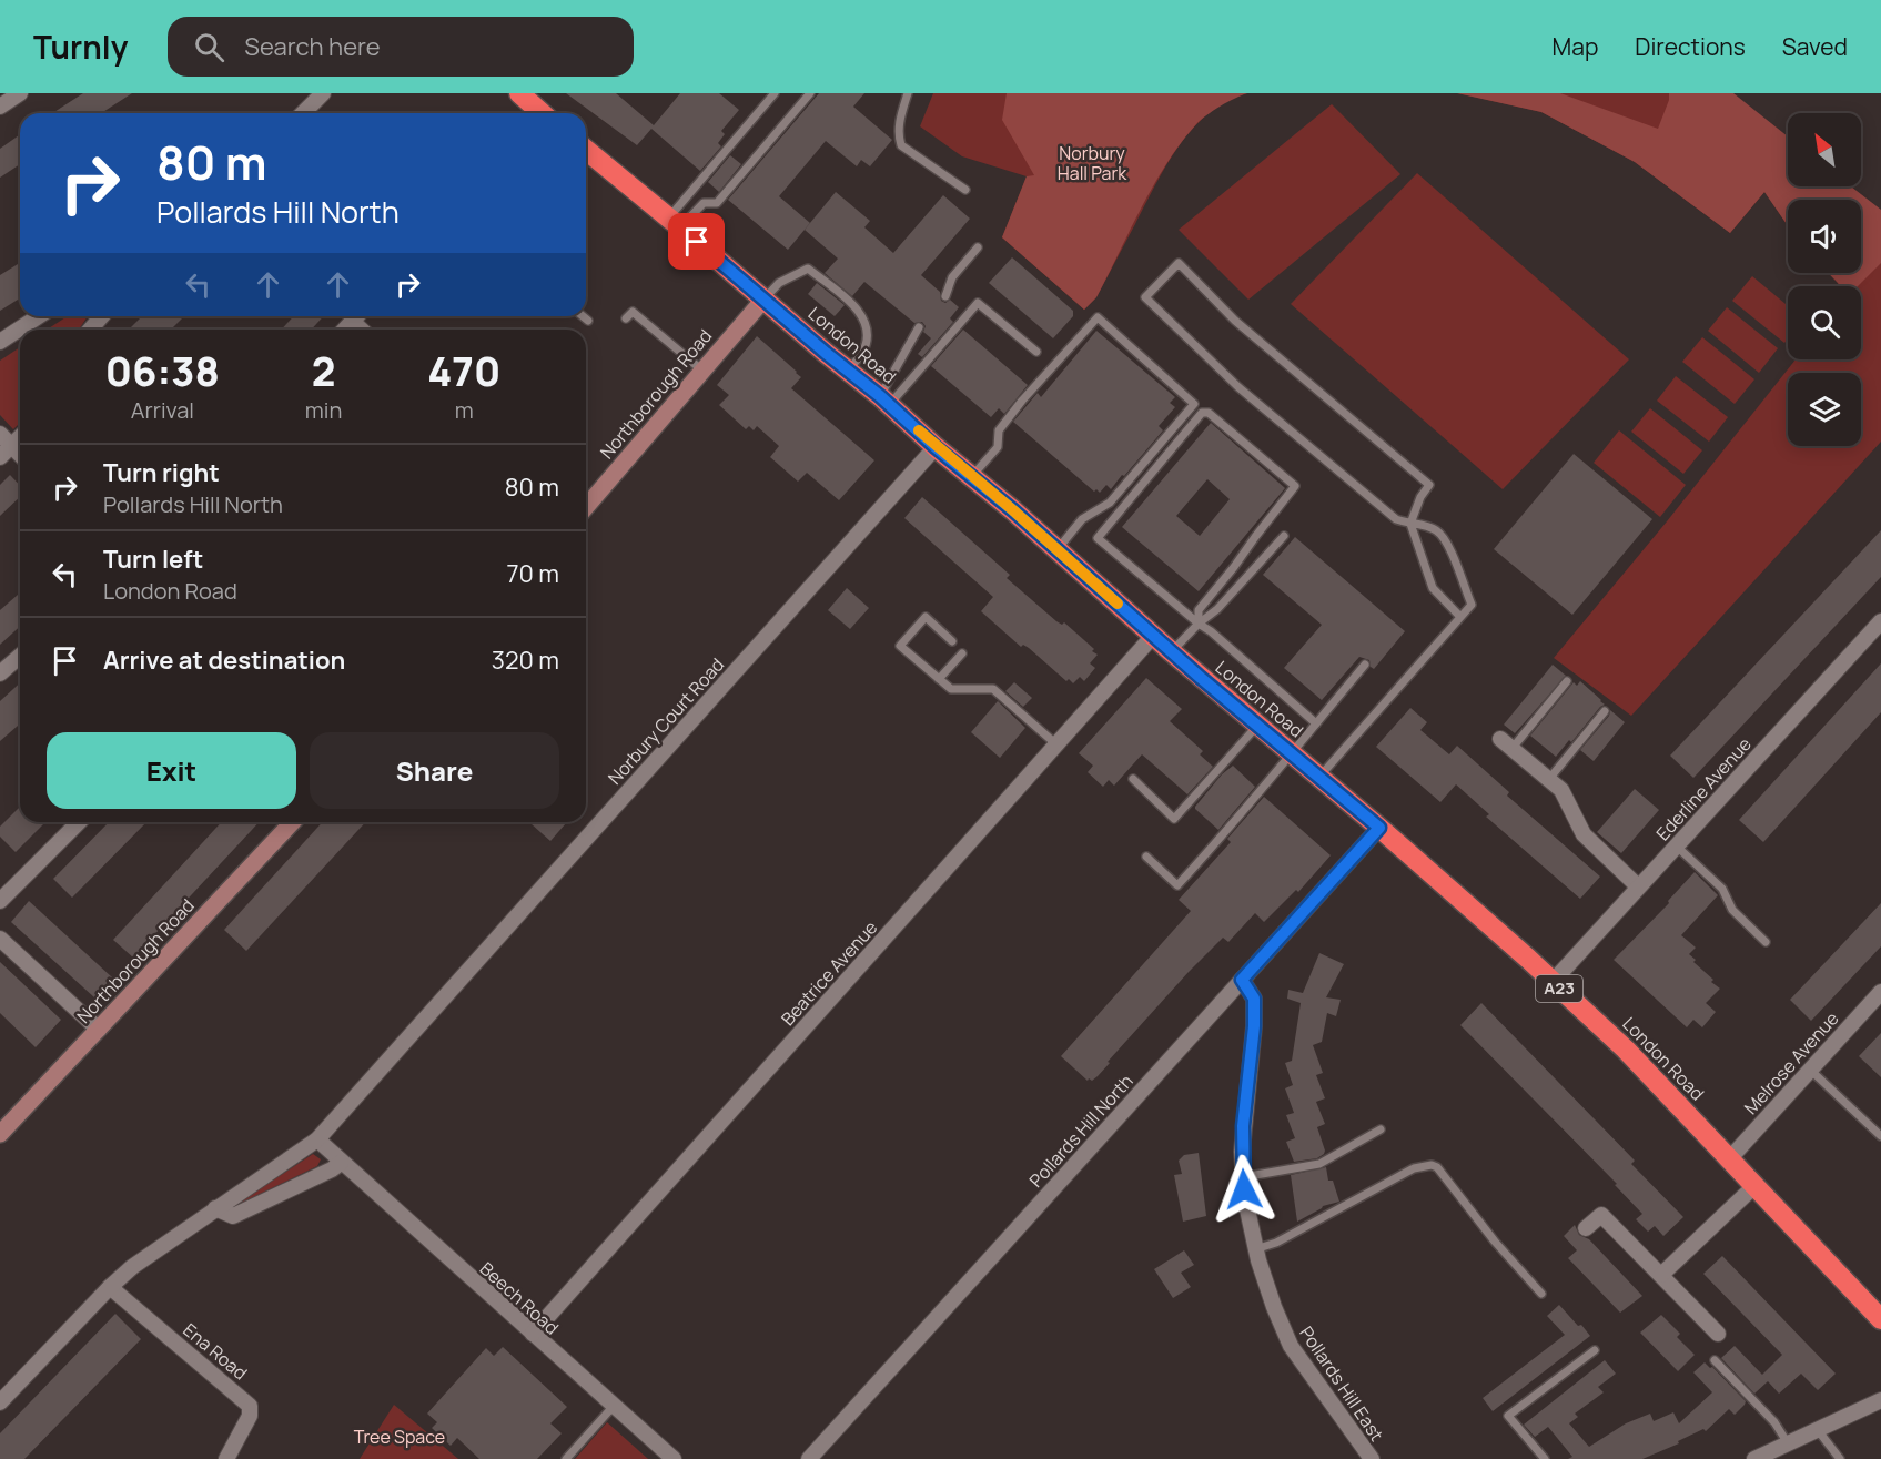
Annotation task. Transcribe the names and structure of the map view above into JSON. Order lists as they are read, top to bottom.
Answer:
{
  "streets": {
    "highway": ["London Road", "A23"],
    "street": [
      "Northborough Road",
      "Norbury Court Road",
      "Ederline Avenue",
      "Beatrice Avenue",
      "Melrose Avenue",
      "Pollards Hill North",
      "Beech Road",
      "Ena Road",
      "Pollards Hill East"
    ]
  },
  "crossings": [
    ["London Road", "Northborough Road"],
    ["London Road", "Norbury Court Road"],
    ["London Road", "Ederline Avenue"],
    ["London Road", "Beatrice Avenue"],
    ["London Road", "Melrose Avenue"],
    ["London Road", "Pollards Hill North"],
    ["Norbury Court Road", "Ena Road"],
    ["Beatrice Avenue", "Beech Road"],
    ["Pollards Hill North", "Pollards Hill East"]
  ],
  "parks": ["Norbury Hall Park", "Tree Space"],
  "north": "top left",
  "page": {
    "header": "Turnly",
    "search": "Search here",
    "nav": ["Map", "Directions", "Saved"],
    "turn": ["80 m", "Pollards Hill North"],
    "eta": [
      "06:38",
      "Arrival",
      "2",
      "min",
      "470",
      "m"
    ],
    "list": [
      {
        "name": "Turn right",
        "note": "Pollards Hill North",
        "value": "80 m"
      },
      {
        "name": "Turn left",
        "note": "London Road",
        "value": "70 m"
      },
      {
        "name": "Arrive at destination",
        "value": "320 m"
      }
    ],
    "buttons": ["Exit", "Share"]
  }
}
